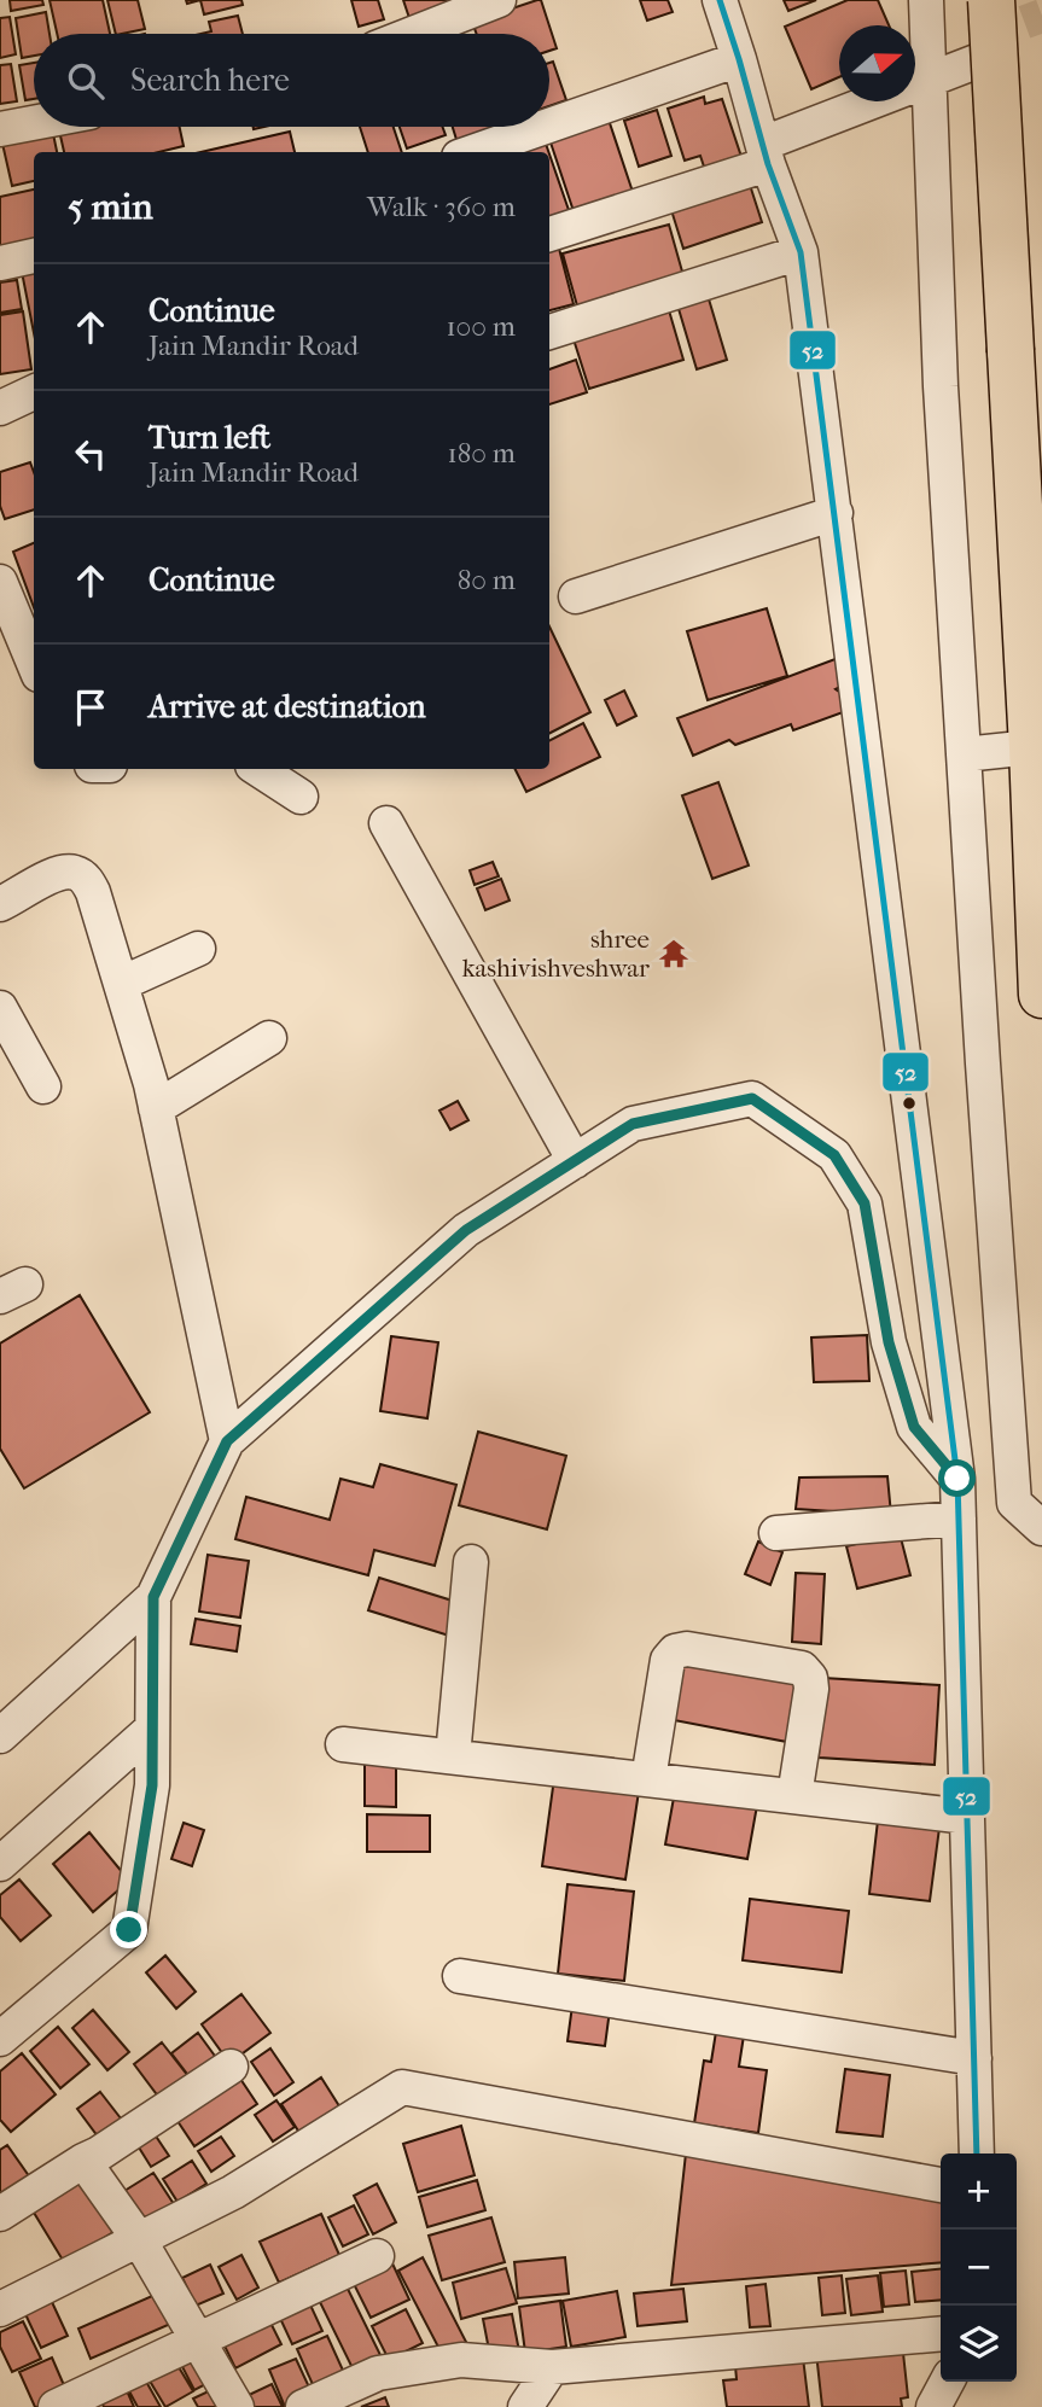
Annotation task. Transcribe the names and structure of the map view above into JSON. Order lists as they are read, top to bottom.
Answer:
{
  "places": {
    "temple": ["shree kashivishveshwar"]
  },
  "lines": ["transit line 52"],
  "north": "right",
  "page": {
    "search": "Search here",
    "heading": ["5 min", "Walk · 360 m"],
    "list": [
      ["Continue", "Jain Mandir Road", "100 m"],
      ["Turn left", "Jain Mandir Road", "180 m"],
      ["Continue", "80 m"],
      "Arrive at destination"
    ],
    "map_buttons": ["+", "−"]
  }
}
